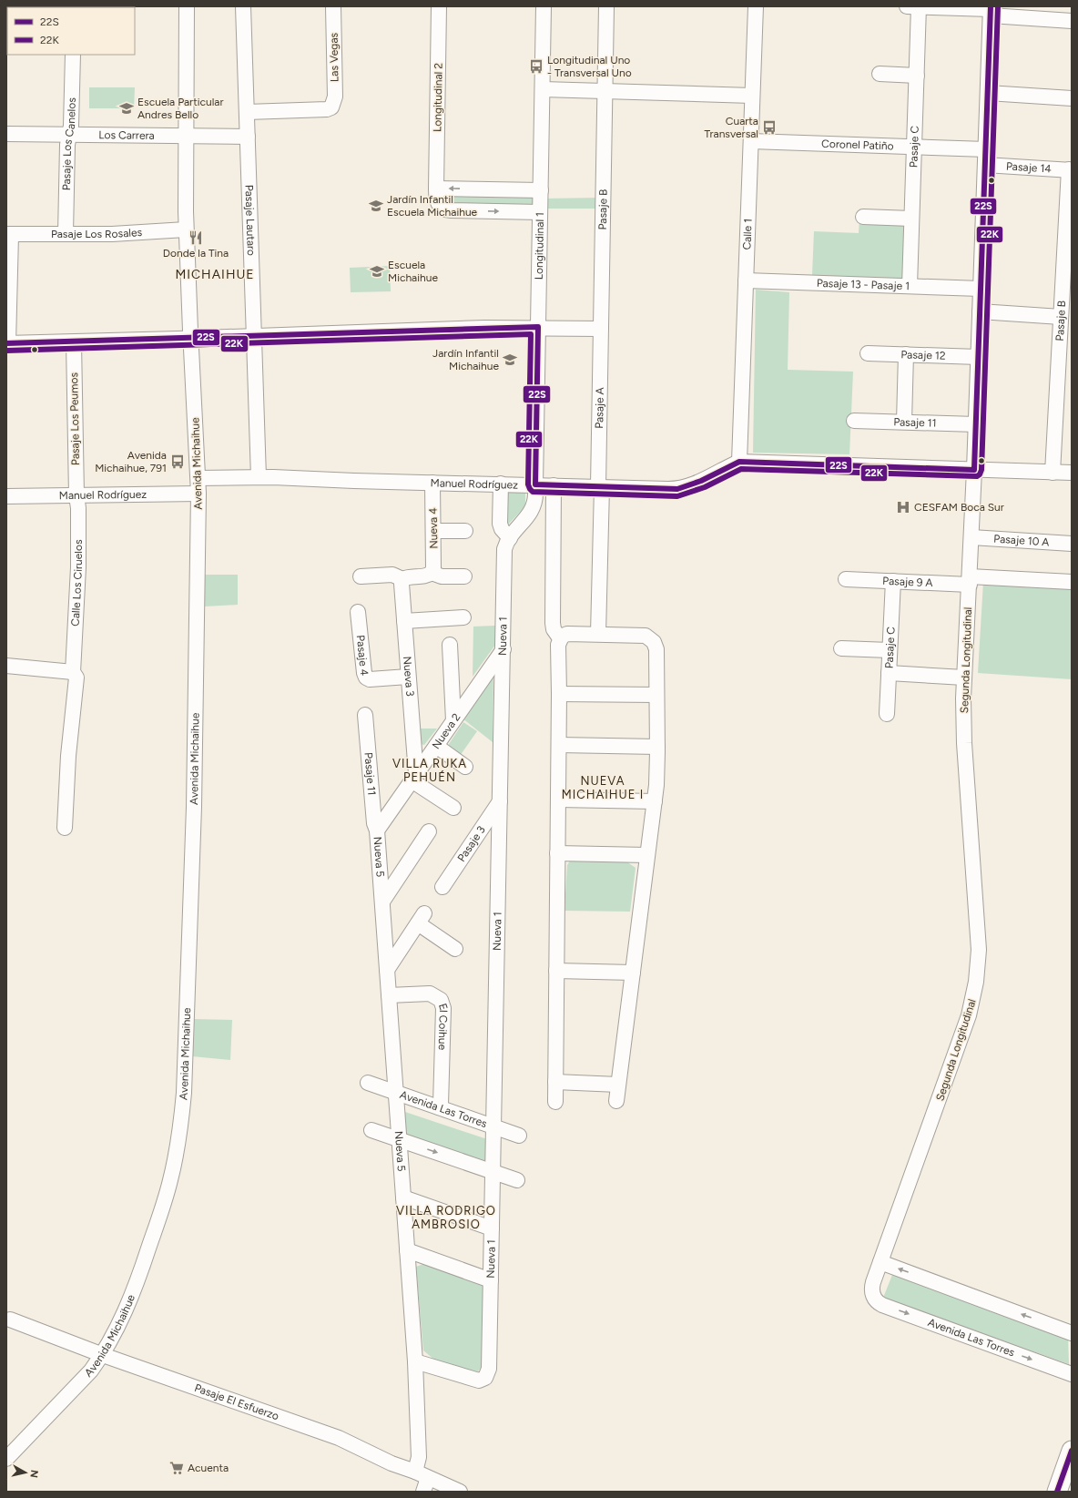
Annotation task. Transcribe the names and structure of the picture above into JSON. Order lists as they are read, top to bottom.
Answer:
{
  "streets": {
    "street": [
      "Las Vegas",
      "Longitudinal 2",
      "Los Carrera",
      "Pasaje Los Canelos",
      "Coronel Patiño",
      "Pasaje C",
      "Pasaje 14",
      "Pasaje B",
      "Pasaje Lautaro",
      "Pasaje Los Rosales",
      "Calle 1",
      "Longitudinal 1",
      "Pasaje 13 - Pasaje 1",
      "Pasaje 12",
      "Pasaje A",
      "Pasaje Los Peumos",
      "Pasaje 11",
      "Avenida Michaihue",
      "Manuel Rodríguez",
      "Nueva 4",
      "Pasaje 10 A",
      "Pasaje 9 A",
      "Calle Los Ciruelos",
      "Nueva 1",
      "Pasaje 4",
      "Segunda Longitudinal",
      "Nueva 3",
      "Nueva 2",
      "Pasaje 3",
      "Nueva 5",
      "El Coihue",
      "Avenida Las Torres",
      "Pasaje El Esfuerzo"
    ]
  },
  "crossings": [
    ["Las Vegas", "Pasaje Lautaro"],
    ["Longitudinal 2", "Longitudinal 1"],
    ["Los Carrera", "Pasaje Los Canelos"],
    ["Los Carrera", "Pasaje Lautaro"],
    ["Los Carrera", "Avenida Michaihue"],
    ["Pasaje Los Canelos", "Pasaje Los Rosales"],
    ["Coronel Patiño", "Pasaje C"],
    ["Coronel Patiño", "Calle 1"],
    ["Coronel Patiño", "Segunda Longitudinal"],
    ["Pasaje C", "Pasaje 13 - Pasaje 1"],
    ["Pasaje C", "Pasaje 9 A"],
    ["Pasaje 14", "Pasaje B"],
    ["Pasaje 14", "Segunda Longitudinal"],
    ["Pasaje B", "Pasaje A"],
    ["Pasaje B", "Manuel Rodríguez"],
    ["Pasaje Lautaro", "Manuel Rodríguez"],
    ["Pasaje Los Rosales", "Avenida Michaihue"],
    ["Calle 1", "Pasaje 13 - Pasaje 1"],
    ["Calle 1", "Manuel Rodríguez"],
    ["Longitudinal 1", "Manuel Rodríguez"],
    ["Longitudinal 1", "Nueva 1"],
    ["Pasaje 13 - Pasaje 1", "Segunda Longitudinal"],
    ["Pasaje 12", "Segunda Longitudinal"],
    ["Pasaje A", "Manuel Rodríguez"],
    ["Pasaje Los Peumos", "Manuel Rodríguez"],
    ["Pasaje Los Peumos", "Calle Los Ciruelos"],
    ["Pasaje 11", "Segunda Longitudinal"],
    ["Pasaje 11", "Nueva 2"],
    ["Pasaje 11", "Nueva 5"],
    ["Avenida Michaihue", "Manuel Rodríguez"],
    ["Avenida Michaihue", "Pasaje El Esfuerzo"],
    ["Manuel Rodríguez", "Nueva 4"],
    ["Manuel Rodríguez", "Calle Los Ciruelos"],
    ["Manuel Rodríguez", "Nueva 1"],
    ["Manuel Rodríguez", "Segunda Longitudinal"],
    ["Pasaje 10 A", "Segunda Longitudinal"],
    ["Pasaje 9 A", "Segunda Longitudinal"],
    ["Nueva 1", "Nueva 2"],
    ["Nueva 1", "Pasaje 3"],
    ["Nueva 1", "Nueva 5"],
    ["Nueva 1", "Avenida Las Torres"],
    ["Pasaje 4", "Nueva 3"],
    ["Segunda Longitudinal", "Avenida Las Torres"],
    ["Nueva 3", "Nueva 2"],
    ["Nueva 2", "Nueva 5"],
    ["Nueva 5", "El Coihue"],
    ["Nueva 5", "Avenida Las Torres"],
    ["Nueva 5", "Pasaje El Esfuerzo"],
    ["El Coihue", "Avenida Las Torres"]
  ],
  "districts": [
    "MICHAIHUE",
    "VILLA RUKA PEHUÉN",
    "NUEVA MICHAIHUE I",
    "VILLA RODRIGO AMBROSIO"
  ],
  "places": {
    "bus stop": ["Longitudinal Uno - Transversal Uno", "Cuarta Transversal", "Avenida Michaihue, 791"],
    "school or university": [
      "Escuela Particular Andres Bello",
      "Jardín Infantil Escuela Michaihue",
      "Escuela Michaihue",
      "Jardín Infantil Michaihue"
    ],
    "restaurant": ["Donde la Tina"],
    "hospital": ["CESFAM Boca Sur"],
    "supermarket": ["Acuenta"]
  },
  "lines": ["transit line 22S", "transit line 22K"],
  "legend": ["22S", "22K"],
  "north": "right"
}
